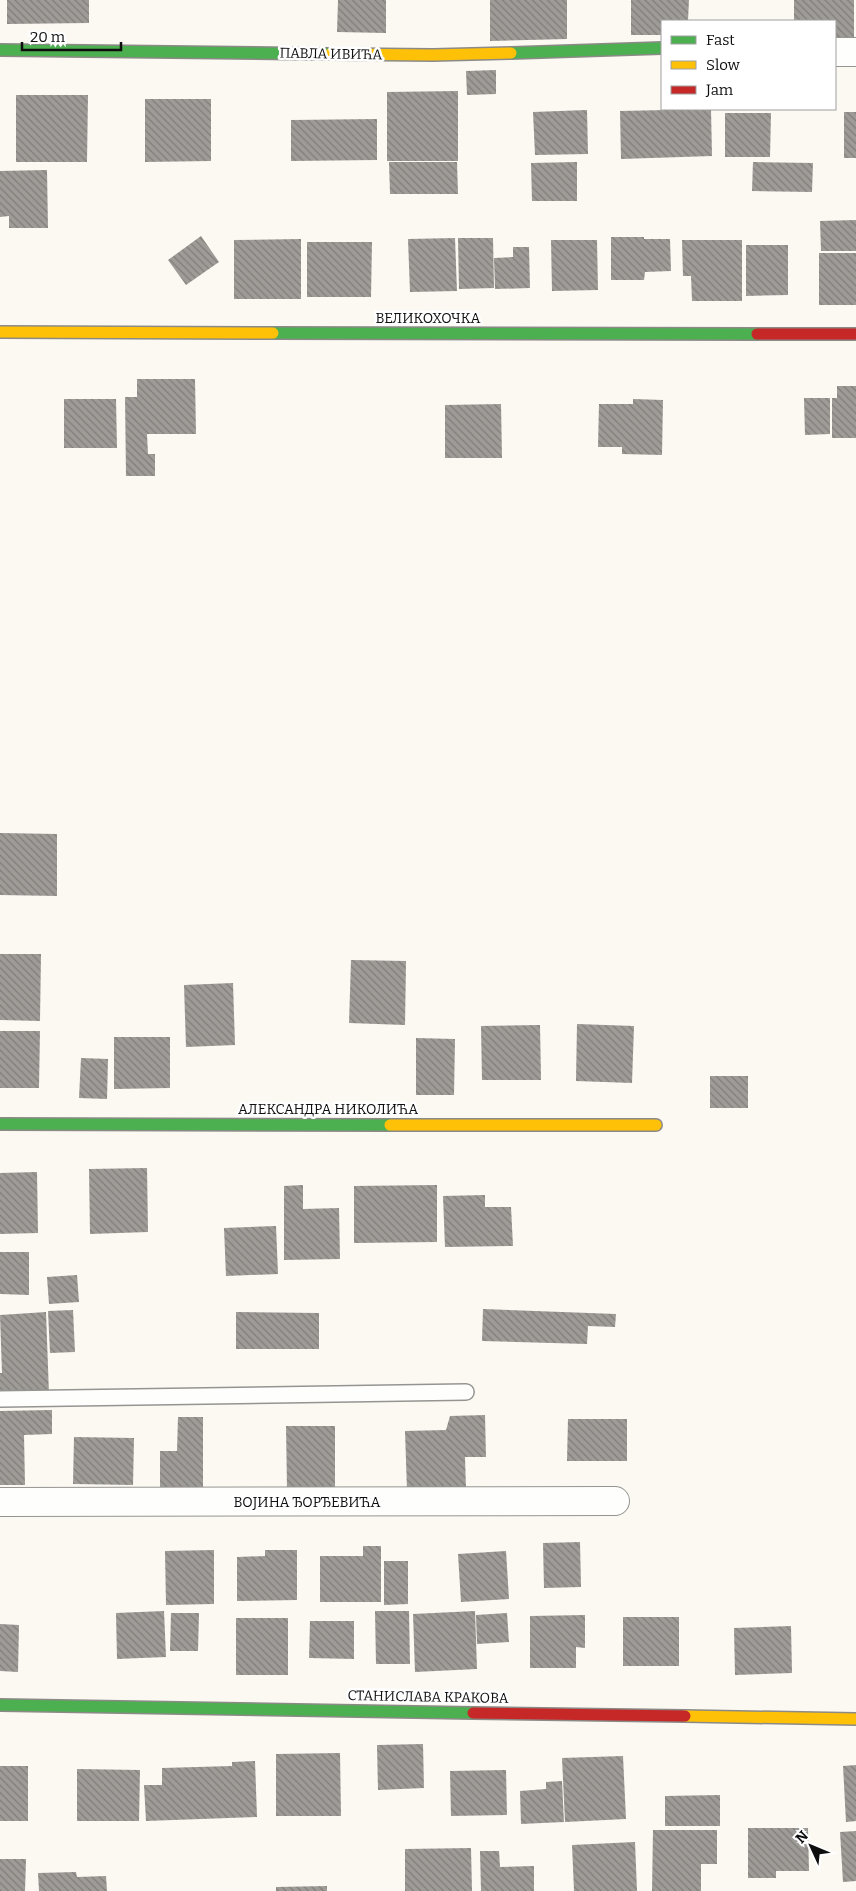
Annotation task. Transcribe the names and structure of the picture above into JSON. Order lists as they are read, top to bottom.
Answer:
{
  "streets": {
    "street": [
      "ПАВЛА ИВИЋА",
      "ВЕЛИКОХОЧКА",
      "АЛЕКСАНДРА НИКОЛИЋА",
      "ВОЈИНА ЂОРЂЕВИЋА",
      "СТАНИСЛАВА КРАКОВА"
    ]
  },
  "legend": ["Fast", "Slow", "Jam"],
  "scale_bar": "20 m",
  "north": "top left"
}
